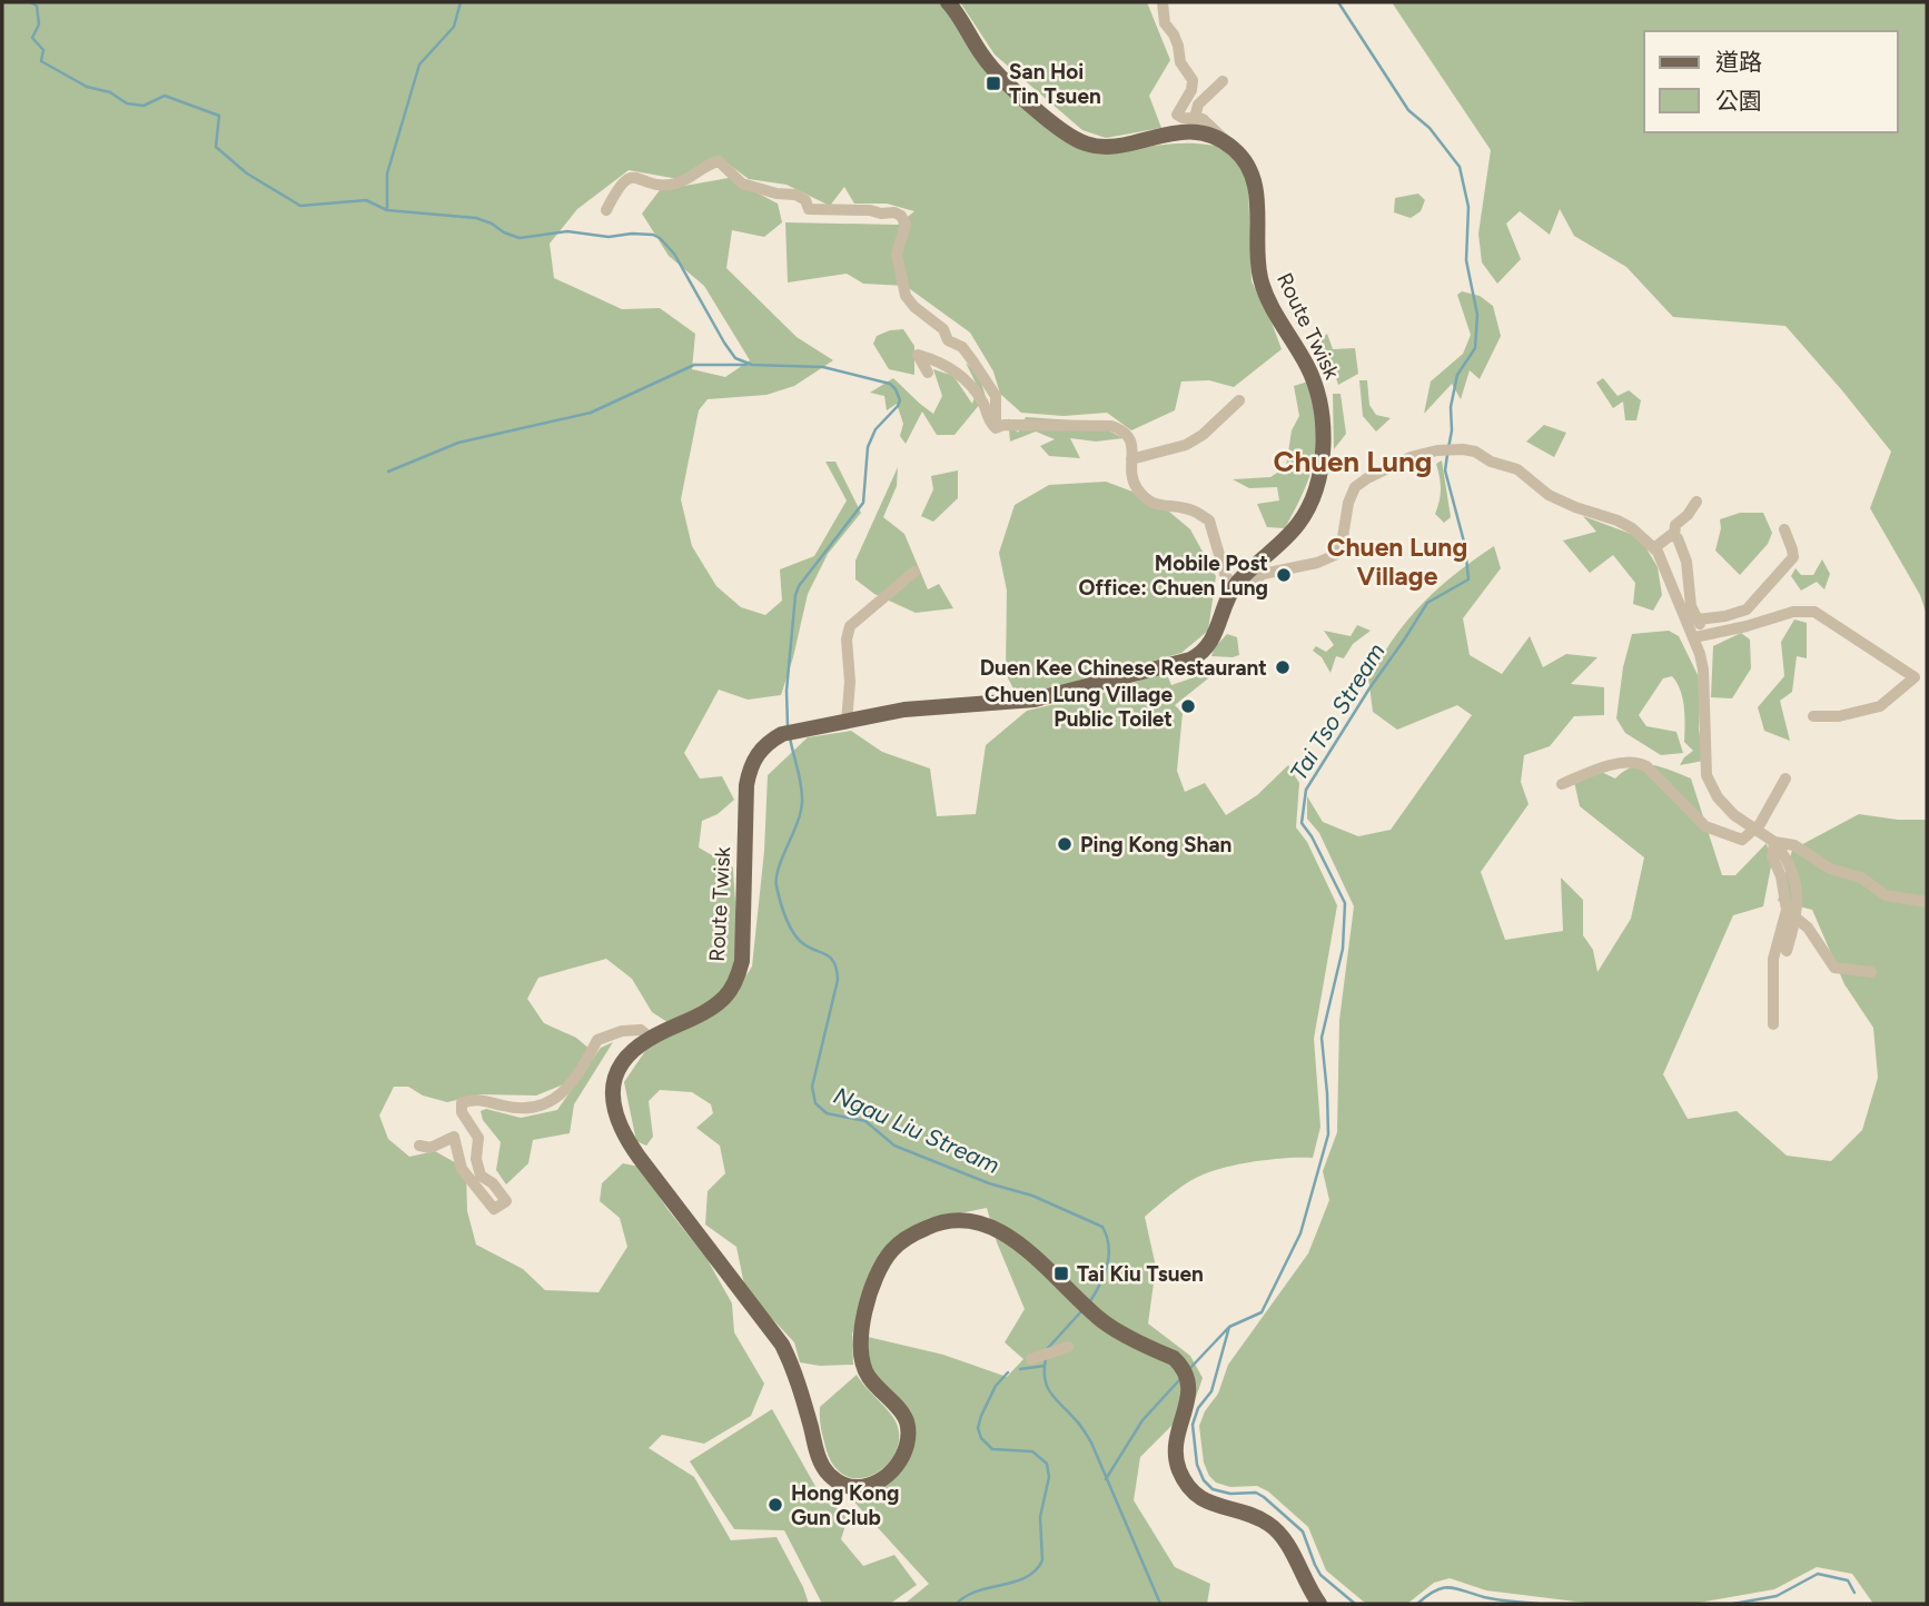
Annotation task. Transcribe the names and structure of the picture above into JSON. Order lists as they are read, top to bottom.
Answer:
{
  "streets": {
    "main road": ["Route Twisk"]
  },
  "districts": ["Chuen Lung", "Chuen Lung Village"],
  "water": ["Tai Tso Stream", "Ngau Liu Stream"],
  "places": {
    "transit": ["San Hoi Tin Tsuen", "Tai Kiu Tsuen"],
    "other": [
      "Mobile Post Office: Chuen Lung",
      "Duen Kee Chinese Restaurant",
      "Chuen Lung Village Public Toilet",
      "Ping Kong Shan",
      "Hong Kong Gun Club"
    ]
  },
  "legend": ["道路", "公園"]
}
